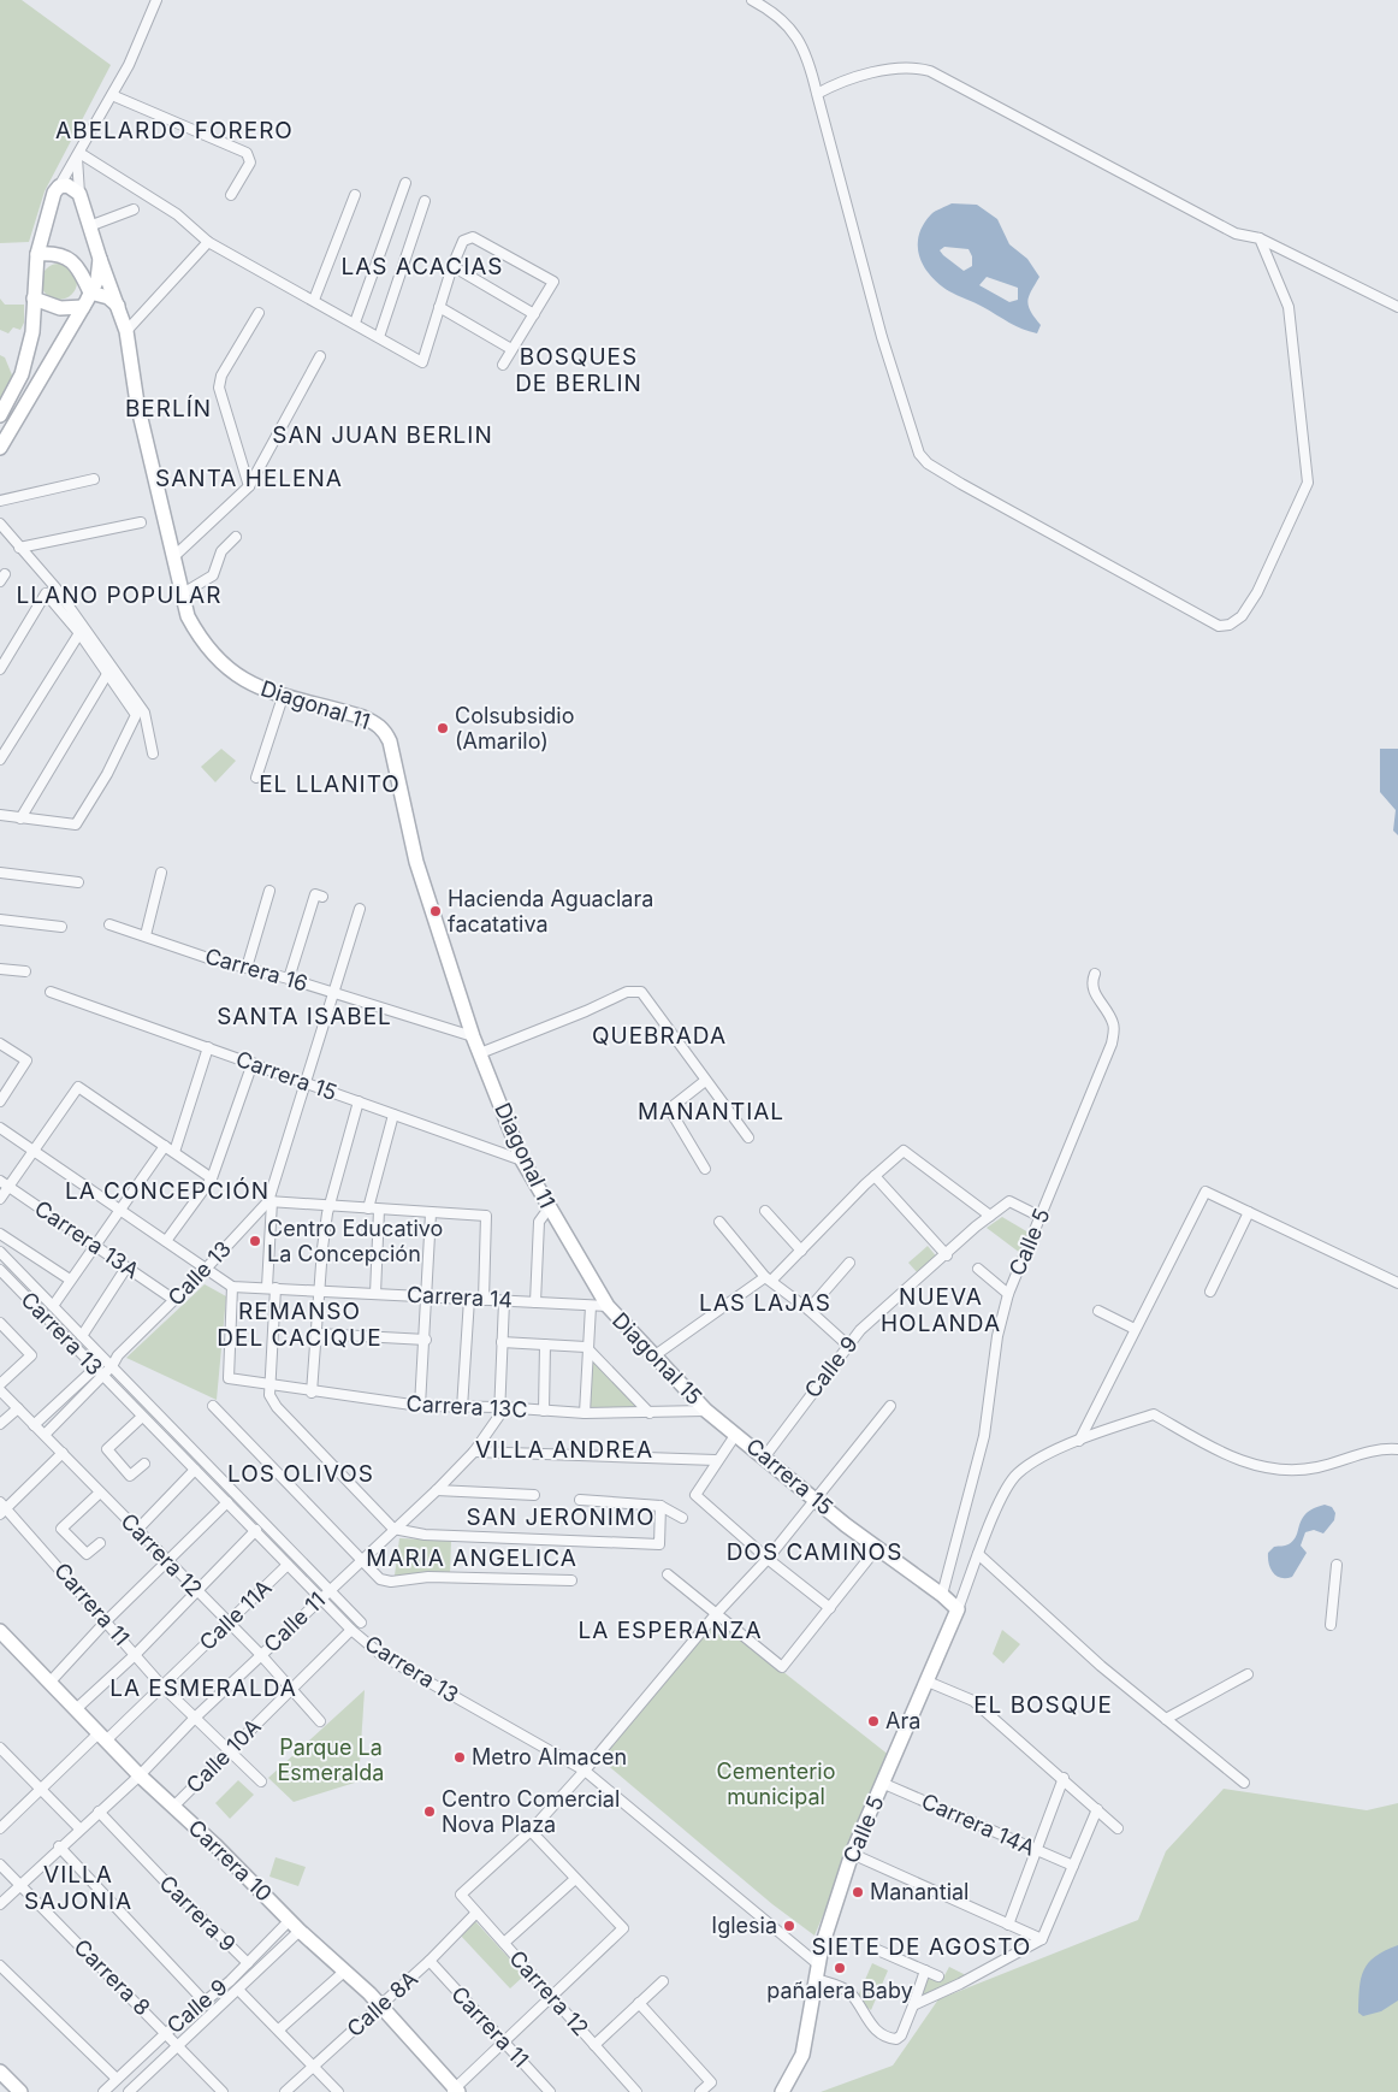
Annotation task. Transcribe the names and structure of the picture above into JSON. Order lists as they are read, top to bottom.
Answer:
{
  "streets": {
    "street": [
      "Diagonal 11",
      "Carrera 16",
      "Carrera 15",
      "Carrera 13A",
      "Calle 5",
      "Calle 13",
      "Carrera 14",
      "Carrera 13",
      "Diagonal 15",
      "Calle 9",
      "Carrera 13C",
      "Carrera 12",
      "Carrera 11",
      "Calle 11A",
      "Calle 11",
      "Calle 10A",
      "Carrera 14A",
      "Carrera 10",
      "Carrera 9",
      "Carrera 8",
      "Calle 8A"
    ]
  },
  "crossings": [
    ["Diagonal 11", "Carrera 16"],
    ["Diagonal 11", "Carrera 15"],
    ["Diagonal 11", "Carrera 14"],
    ["Diagonal 11", "Diagonal 15"],
    ["Carrera 16", "Calle 13"],
    ["Carrera 15", "Calle 5"],
    ["Carrera 15", "Calle 13"],
    ["Carrera 15", "Diagonal 15"],
    ["Carrera 15", "Calle 9"],
    ["Carrera 15", "Carrera 13C"],
    ["Carrera 13A", "Calle 13"],
    ["Calle 5", "Carrera 13"],
    ["Calle 5", "Calle 9"],
    ["Calle 5", "Carrera 14A"],
    ["Calle 13", "Carrera 13"],
    ["Calle 13", "Carrera 12"],
    ["Carrera 14", "Diagonal 15"],
    ["Carrera 14", "Carrera 13C"],
    ["Carrera 13", "Calle 11A"],
    ["Carrera 13", "Calle 11"],
    ["Carrera 13", "Calle 10A"],
    ["Diagonal 15", "Carrera 13C"],
    ["Calle 9", "Carrera 10"],
    ["Calle 9", "Carrera 9"],
    ["Calle 9", "Carrera 8"],
    ["Carrera 13C", "Calle 11"],
    ["Carrera 12", "Calle 11A"],
    ["Carrera 12", "Calle 11"],
    ["Carrera 12", "Calle 10A"],
    ["Carrera 12", "Calle 8A"],
    ["Carrera 11", "Calle 11A"],
    ["Carrera 11", "Calle 11"],
    ["Carrera 11", "Calle 10A"],
    ["Carrera 11", "Calle 8A"],
    ["Calle 11A", "Carrera 10"],
    ["Calle 11", "Carrera 10"],
    ["Calle 11", "Carrera 9"],
    ["Calle 11", "Carrera 8"],
    ["Calle 10A", "Carrera 10"],
    ["Carrera 10", "Calle 8A"]
  ],
  "districts": [
    "ABELARDO FORERO",
    "LAS ACACIAS",
    "BOSQUES DE BERLIN",
    "BERLÍN",
    "SAN JUAN BERLIN",
    "SANTA HELENA",
    "LLANO POPULAR",
    "EL LLANITO",
    "SANTA ISABEL",
    "QUEBRADA",
    "MANANTIAL",
    "LA CONCEPCIÓN",
    "NUEVA HOLANDA",
    "LAS LAJAS",
    "REMANSO DEL CACIQUE",
    "VILLA ANDREA",
    "LOS OLIVOS",
    "SAN JERONIMO",
    "DOS CAMINOS",
    "MARIA ANGELICA",
    "LA ESPERANZA",
    "LA ESMERALDA",
    "EL BOSQUE",
    "VILLA SAJONIA",
    "SIETE DE AGOSTO"
  ],
  "parks": ["Parque La Esmeralda", "Cementerio municipal"],
  "places": [
    "Colsubsidio (Amarilo)",
    "Hacienda Aguaclara facatativa",
    "Centro Educativo La Concepción",
    "Ara",
    "Metro Almacen",
    "Centro Comercial Nova Plaza",
    "Manantial",
    "Iglesia",
    "pañalera Baby"
  ]
}
